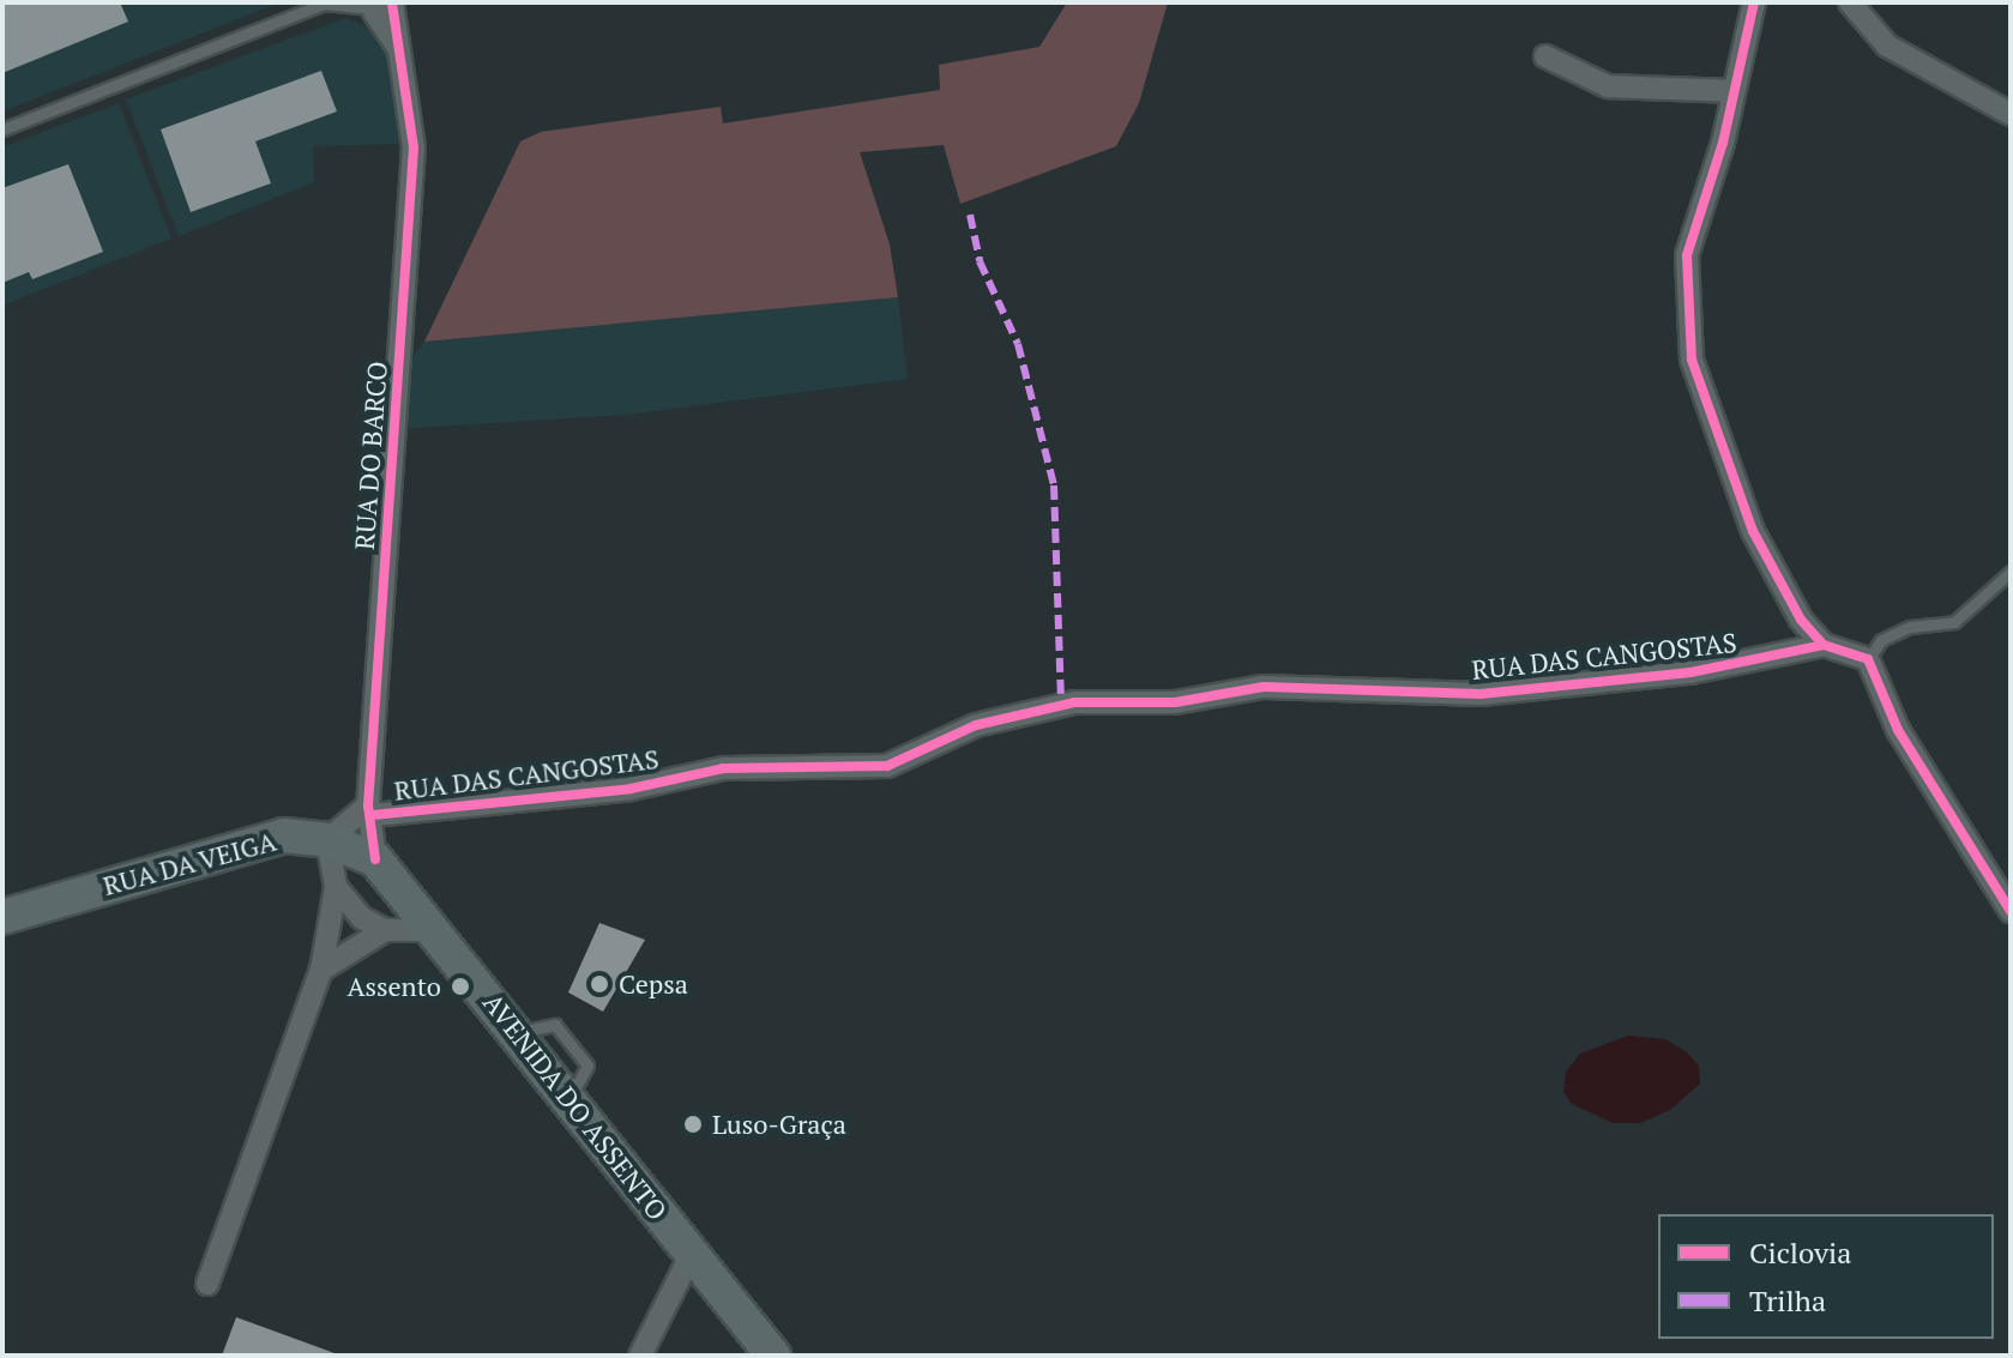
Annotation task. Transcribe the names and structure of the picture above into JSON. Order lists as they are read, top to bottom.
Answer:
{
  "streets": {
    "main road": ["RUA DA VEIGA", "AVENIDA DO ASSENTO"],
    "street": ["RUA DO BARCO", "RUA DAS CANGOSTAS"]
  },
  "crossings": [
    ["RUA DO BARCO", "RUA DAS CANGOSTAS"],
    ["RUA DO BARCO", "RUA DA VEIGA"],
    ["RUA DO BARCO", "AVENIDA DO ASSENTO"],
    ["RUA DA VEIGA", "AVENIDA DO ASSENTO"]
  ],
  "places": ["Cepsa", "Assento", "Luso-Graça"],
  "legend": ["Ciclovia", "Trilha"]
}
